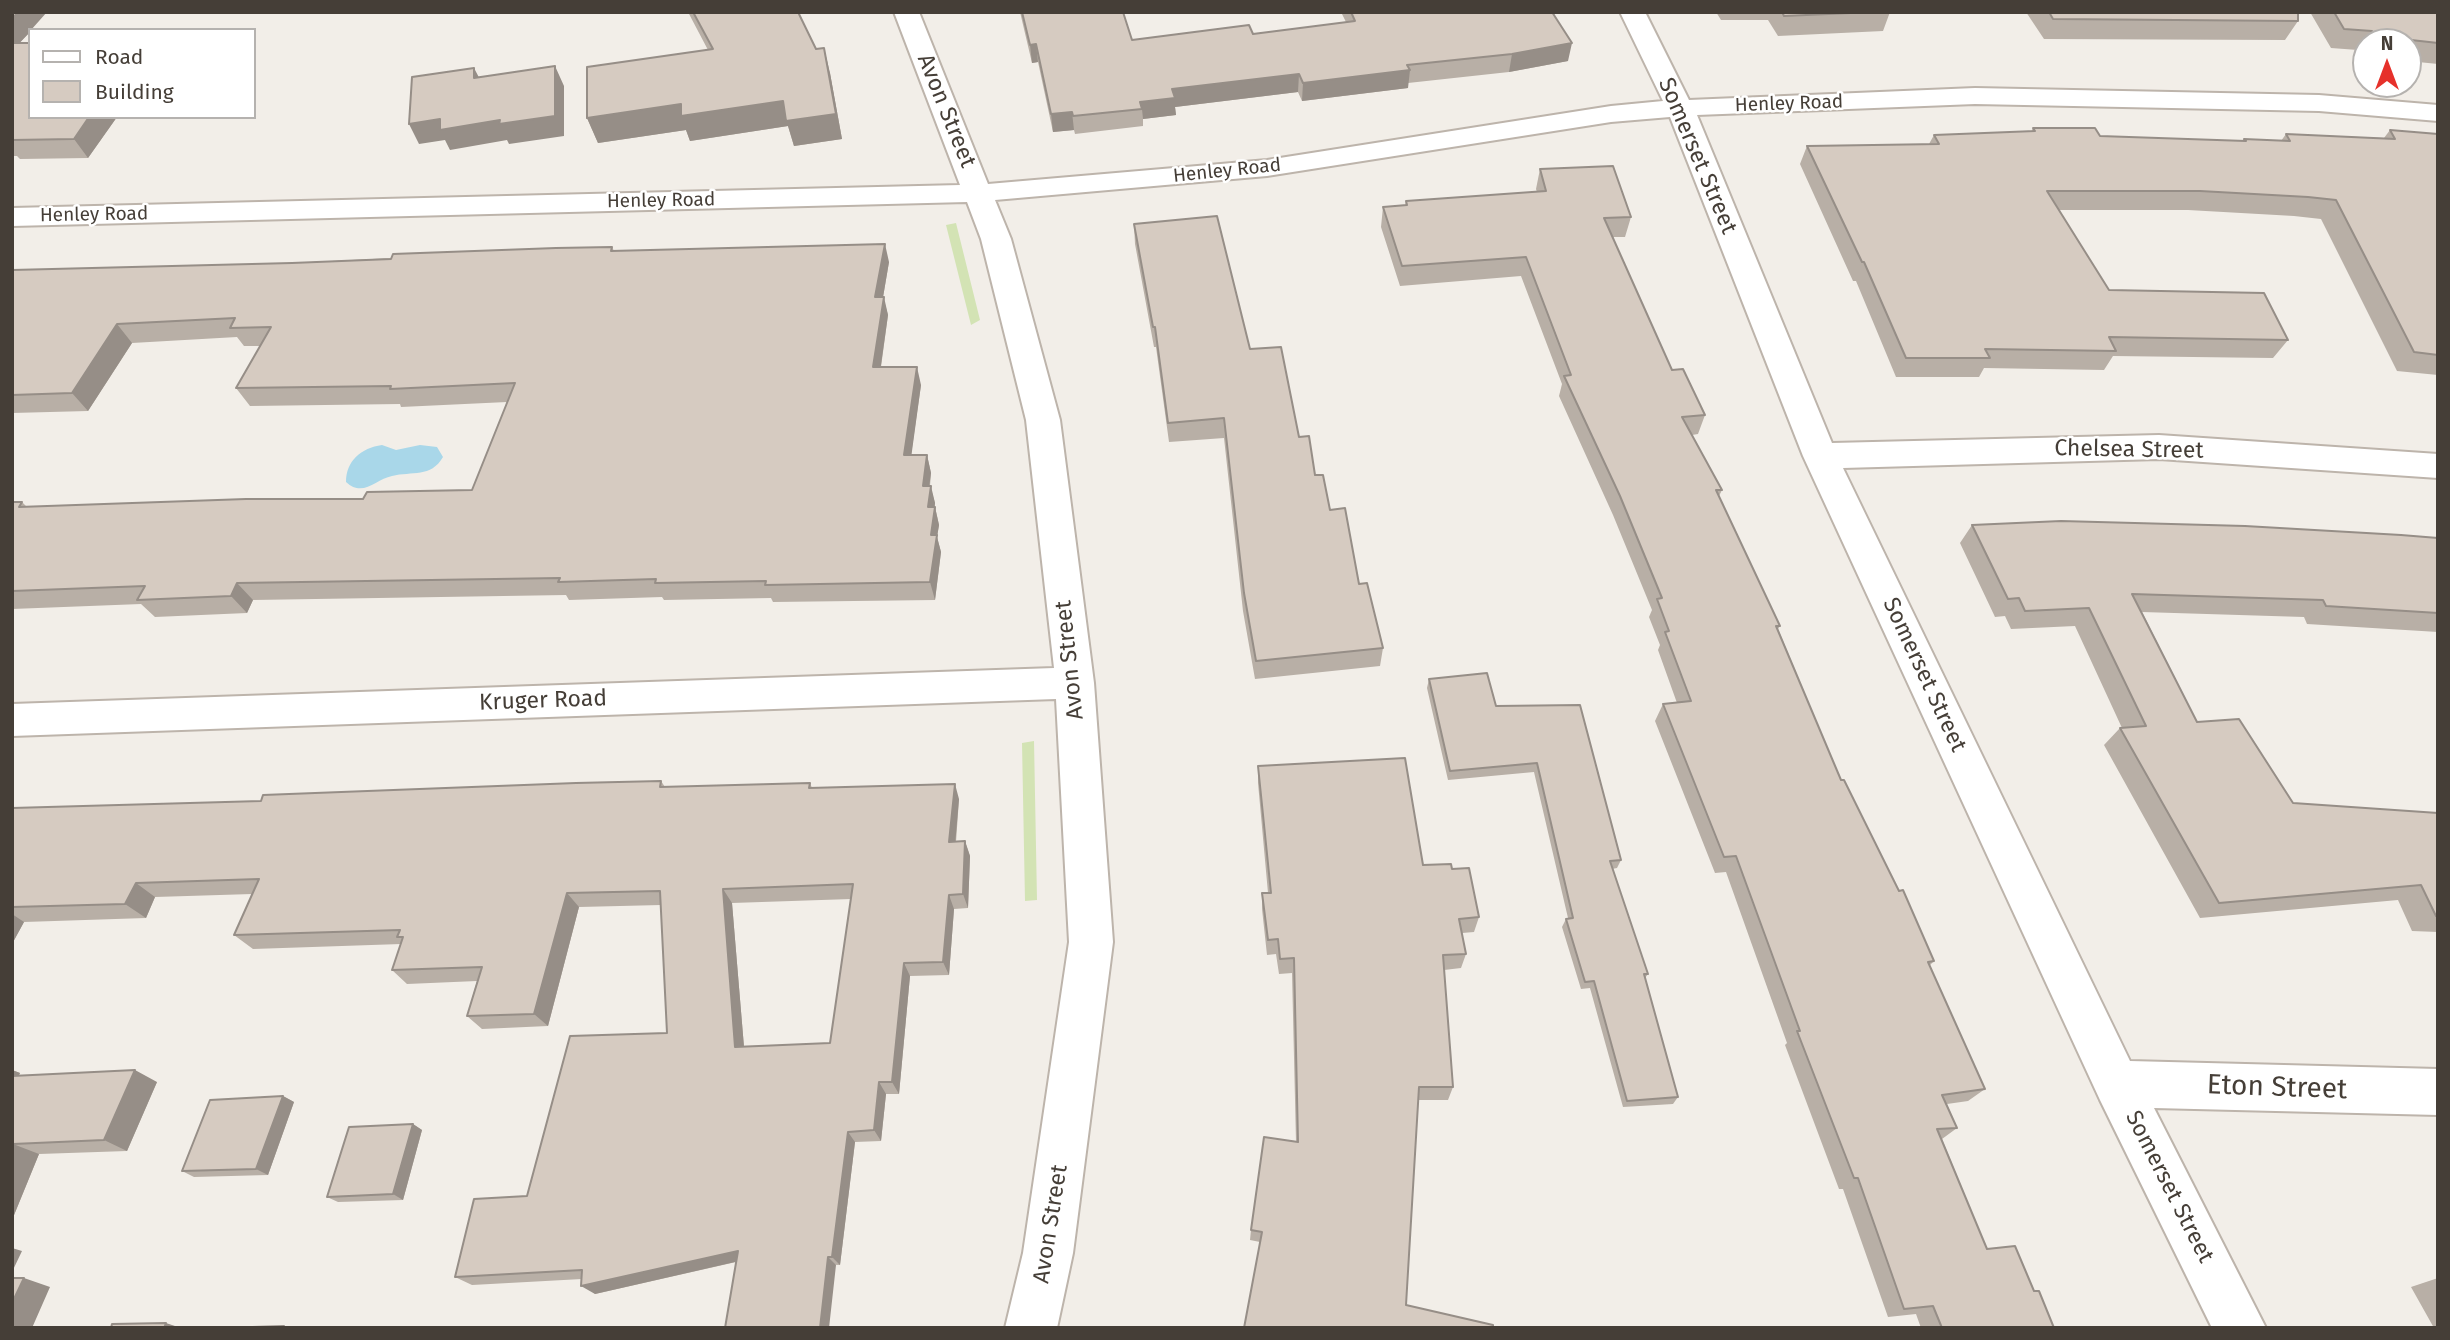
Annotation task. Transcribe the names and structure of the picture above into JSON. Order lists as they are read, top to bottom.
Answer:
{
  "streets": {
    "street": [
      "Henley Road",
      "Avon Street",
      "Somerset Street",
      "Chelsea Street",
      "Kruger Road",
      "Eton Street"
    ]
  },
  "crossings": [
    ["Henley Road", "Avon Street"],
    ["Henley Road", "Somerset Street"],
    ["Avon Street", "Kruger Road"],
    ["Somerset Street", "Chelsea Street"],
    ["Somerset Street", "Eton Street"]
  ],
  "legend": ["Road", "Building"],
  "north": "top"
}
